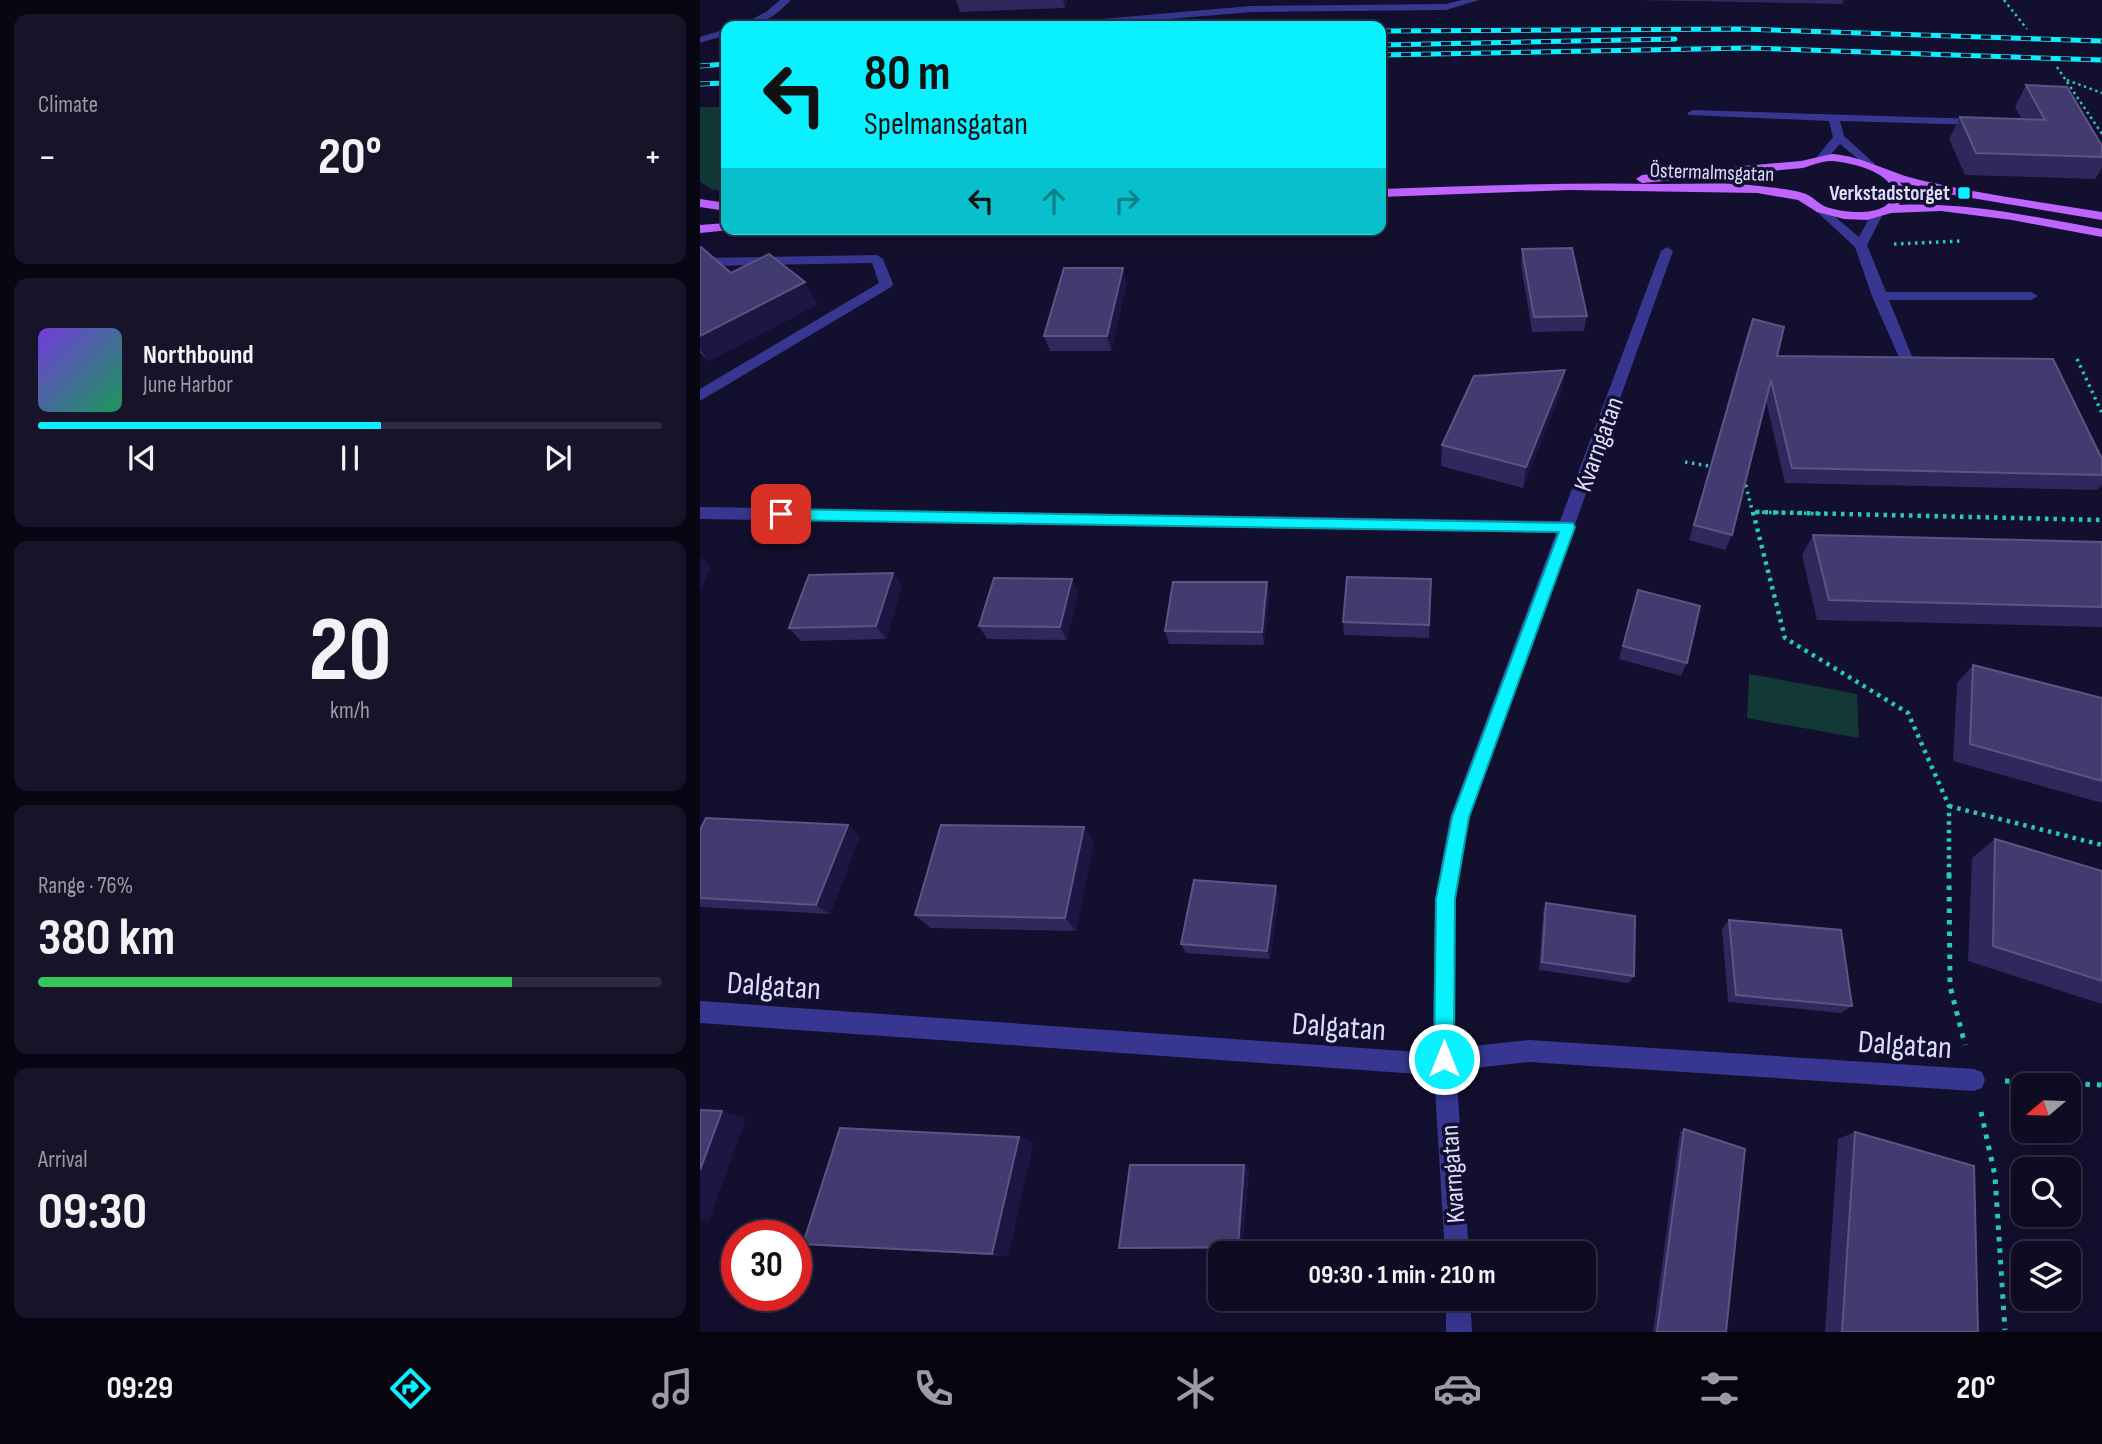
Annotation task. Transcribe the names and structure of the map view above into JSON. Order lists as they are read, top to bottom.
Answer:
{
  "streets": {
    "main road": ["Östermalmsgatan"],
    "street": ["Kvarngatan", "Dalgatan"]
  },
  "crossings": [
    ["Kvarngatan", "Dalgatan"]
  ],
  "places": {
    "transit": ["Verkstadstorget"]
  },
  "north": "left",
  "page": {
    "tile": [
      "Climate",
      ["20", "km/h"],
      ["Range · 76%", "380 km"],
      ["Arrival", "09:30"]
    ],
    "turn": ["80 m", "Spelmansgatan"],
    "heat": ["−", "20°", "+"],
    "song": ["Northbound", "June Harbor"],
    "limit": "30",
    "trip": "09:30 · 1 min · 210 m",
    "tabs": ["09:29", "20°"]
  }
}
